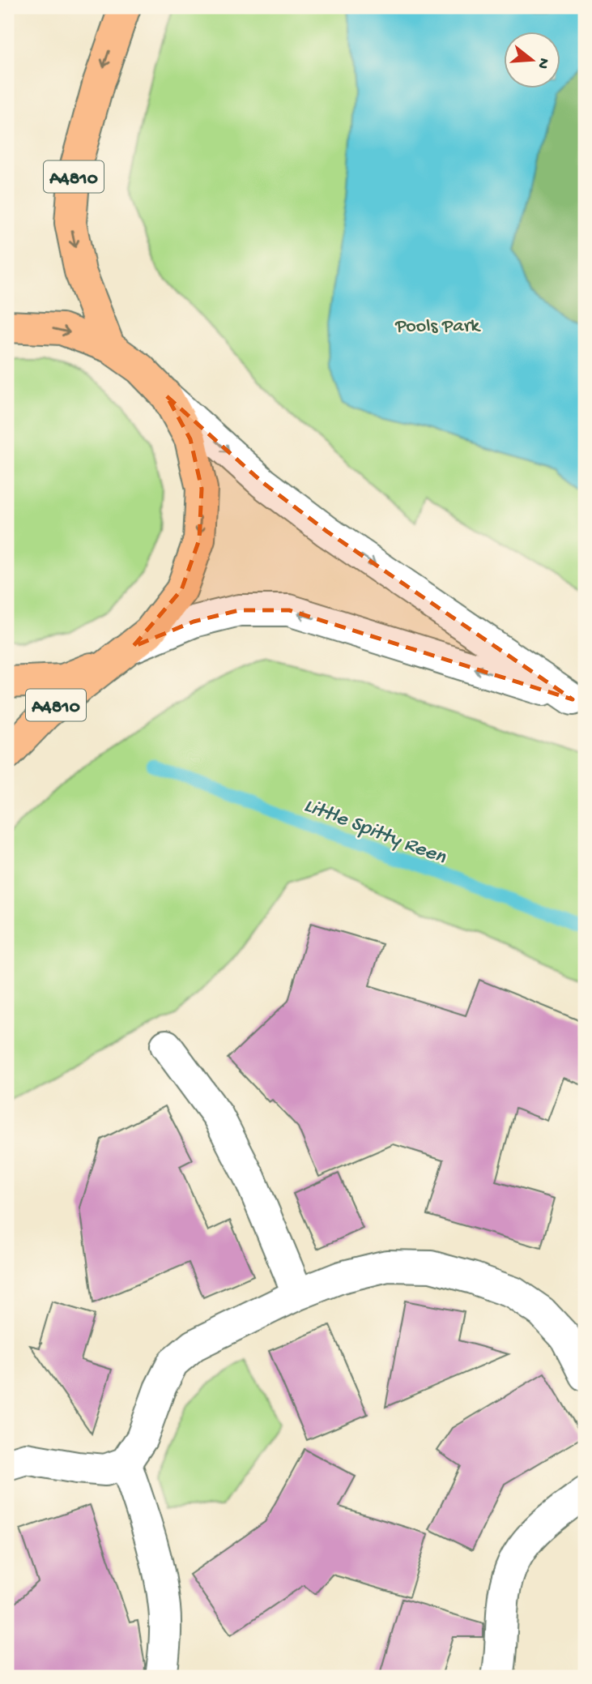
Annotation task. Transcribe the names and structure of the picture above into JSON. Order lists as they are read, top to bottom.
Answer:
{
  "streets": {
    "main road": ["A4810"]
  },
  "water": ["Little Spitty Reen"],
  "parks": ["Pools Park"],
  "north": "right"
}
